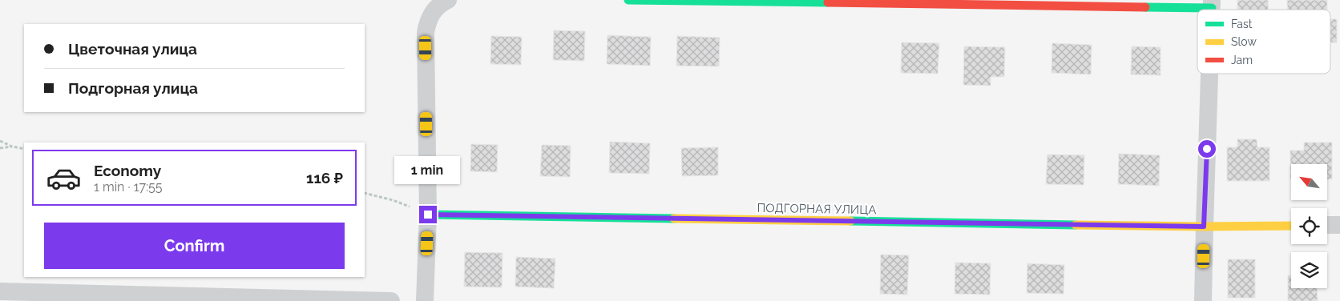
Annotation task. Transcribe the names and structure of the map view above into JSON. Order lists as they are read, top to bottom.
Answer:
{
  "streets": {
    "street": ["ПОДГОРНАЯ УЛИЦА"]
  },
  "legend": ["Fast", "Slow", "Jam"],
  "north": "top left",
  "page": {
    "banner": ["Цветочная улица", "Подгорная улица"],
    "list": [
      {
        "name": "Economy",
        "note": "1 min · 17:55",
        "value": "116 ₽"
      }
    ],
    "bubble": "1 min",
    "buttons": "Confirm"
  }
}
